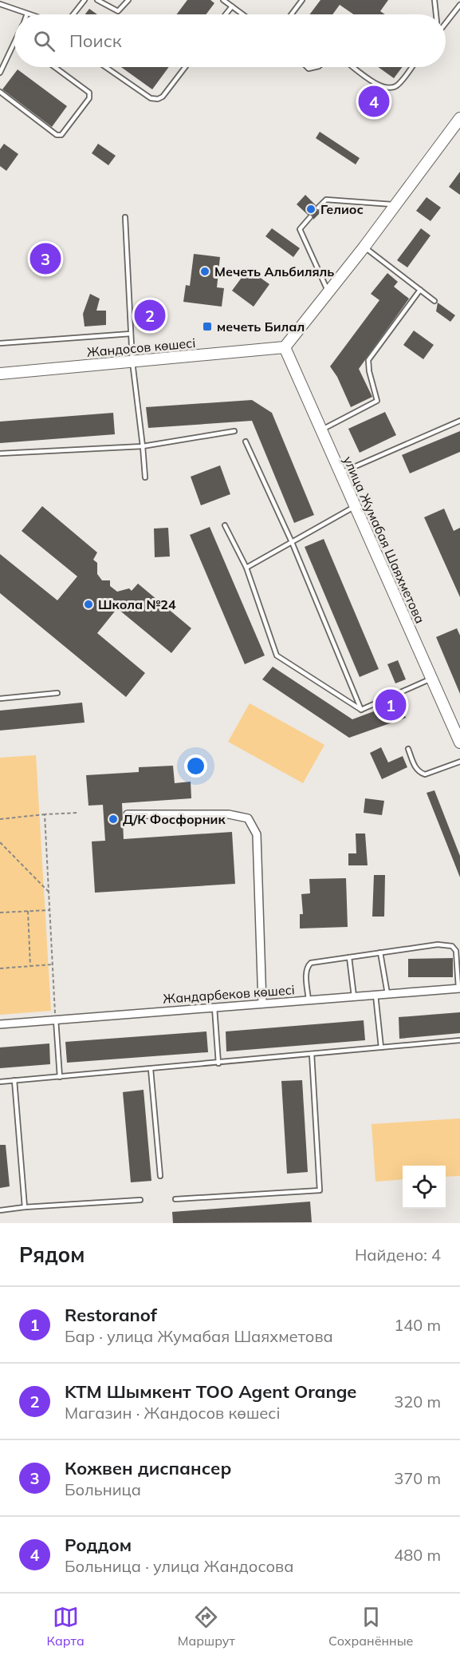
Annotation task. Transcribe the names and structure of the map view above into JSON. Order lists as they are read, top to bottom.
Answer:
{
  "streets": {
    "street": ["Жандосов көшесі", "улица Жумабая Шаяхметова", "Жандарбеков көшесі"]
  },
  "crossings": [
    ["Жандосов көшесі", "улица Жумабая Шаяхметова"]
  ],
  "places": {
    "other": [
      "Гелиос",
      "Мечеть Альбиляль",
      "Школа №24",
      "Д/К Фосфорник"
    ],
    "transit": ["мечеть Билал"]
  },
  "page": {
    "search": "Поиск",
    "pins": [
      "4",
      "3",
      "2",
      "1"
    ],
    "heading": ["Рядом", "Найдено: 4"],
    "list": [
      {
        "mark": "1",
        "name": "Restoranof",
        "note": "Бар · улица Жумабая Шаяхметова",
        "value": "140 m"
      },
      {
        "mark": "2",
        "name": "KTM Шымкент ТОО Agent Orange",
        "note": "Магазин · Жандосов көшесі",
        "value": "320 m"
      },
      {
        "mark": "3",
        "name": "Кожвен диспансер",
        "note": "Больница",
        "value": "370 m"
      },
      {
        "mark": "4",
        "name": "Роддом",
        "note": "Больница · улица Жандосова",
        "value": "480 m"
      }
    ],
    "nav": ["Карта", "Маршрут", "Сохранённые"]
  }
}
